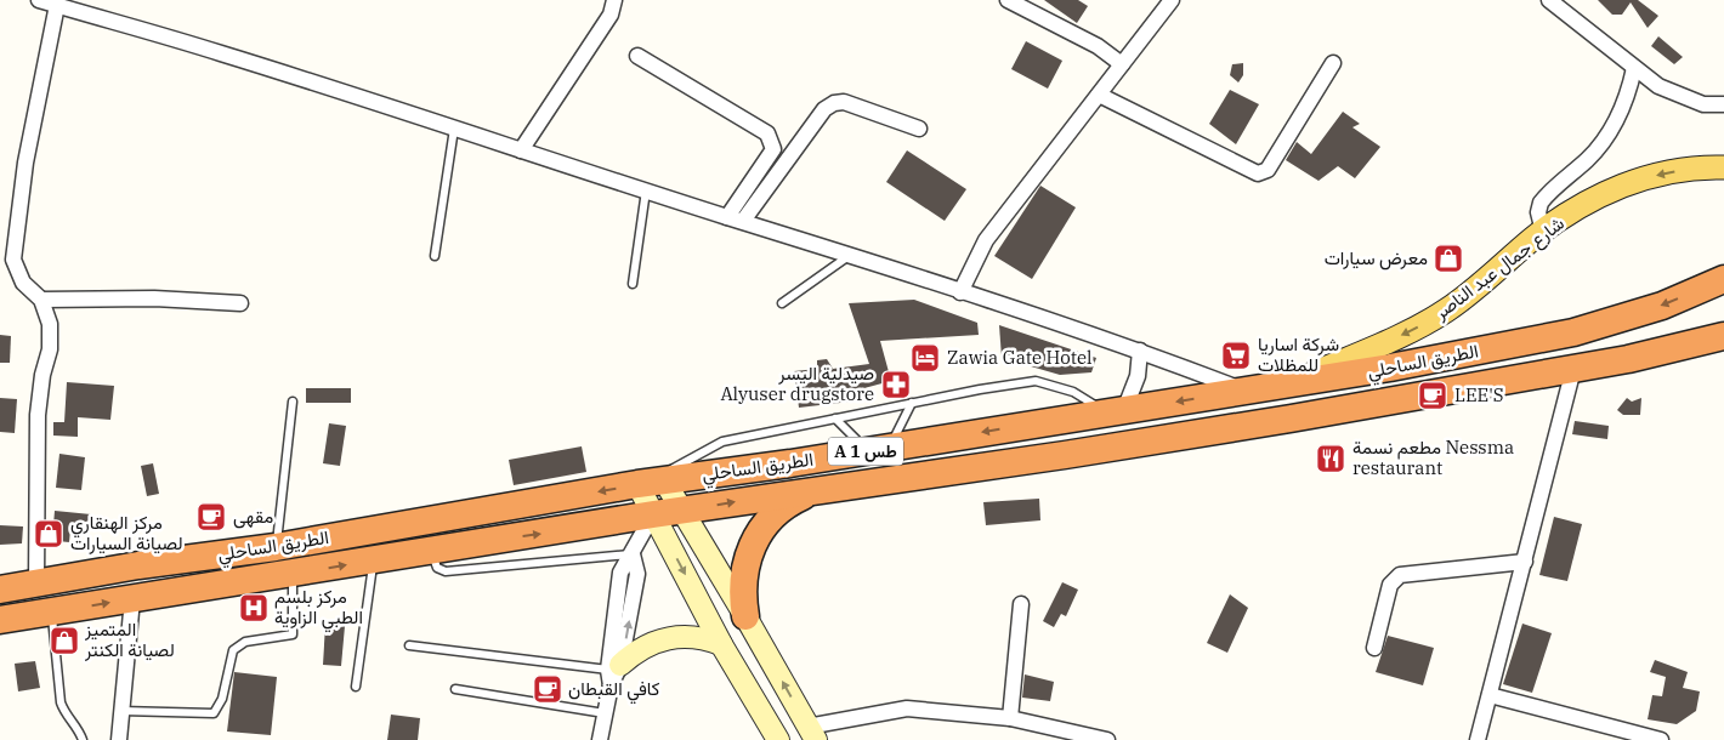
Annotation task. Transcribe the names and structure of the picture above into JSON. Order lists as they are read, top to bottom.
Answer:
{
  "streets": {
    "highway": ["الطريق الساحلي", "A 1 طس"],
    "main road": ["شارع جمال عبد الناصر"]
  },
  "crossings": [
    ["شارع جمال عبد الناصر", "الطريق الساحلي"]
  ],
  "one_way": ["شارع جمال عبد الناصر"],
  "places": {
    "shop": ["معرض سيارات", "مركز الهنقاري لصيانة السيارات", "المتميز لصيانة الكنتر"],
    "supermarket": ["شركة اساريا للمظلات"],
    "hotel": ["Zawia Gate Hotel"],
    "pharmacy": ["صيدلية اليسر Alyuser drugstore"],
    "cafe": ["LEE'S", "مقهى", "كافي القبطان"],
    "restaurant": ["مطعم نسمة Nessma restaurant"],
    "hospital": ["مركز بلسم الطبي الزاوية"]
  }
}
